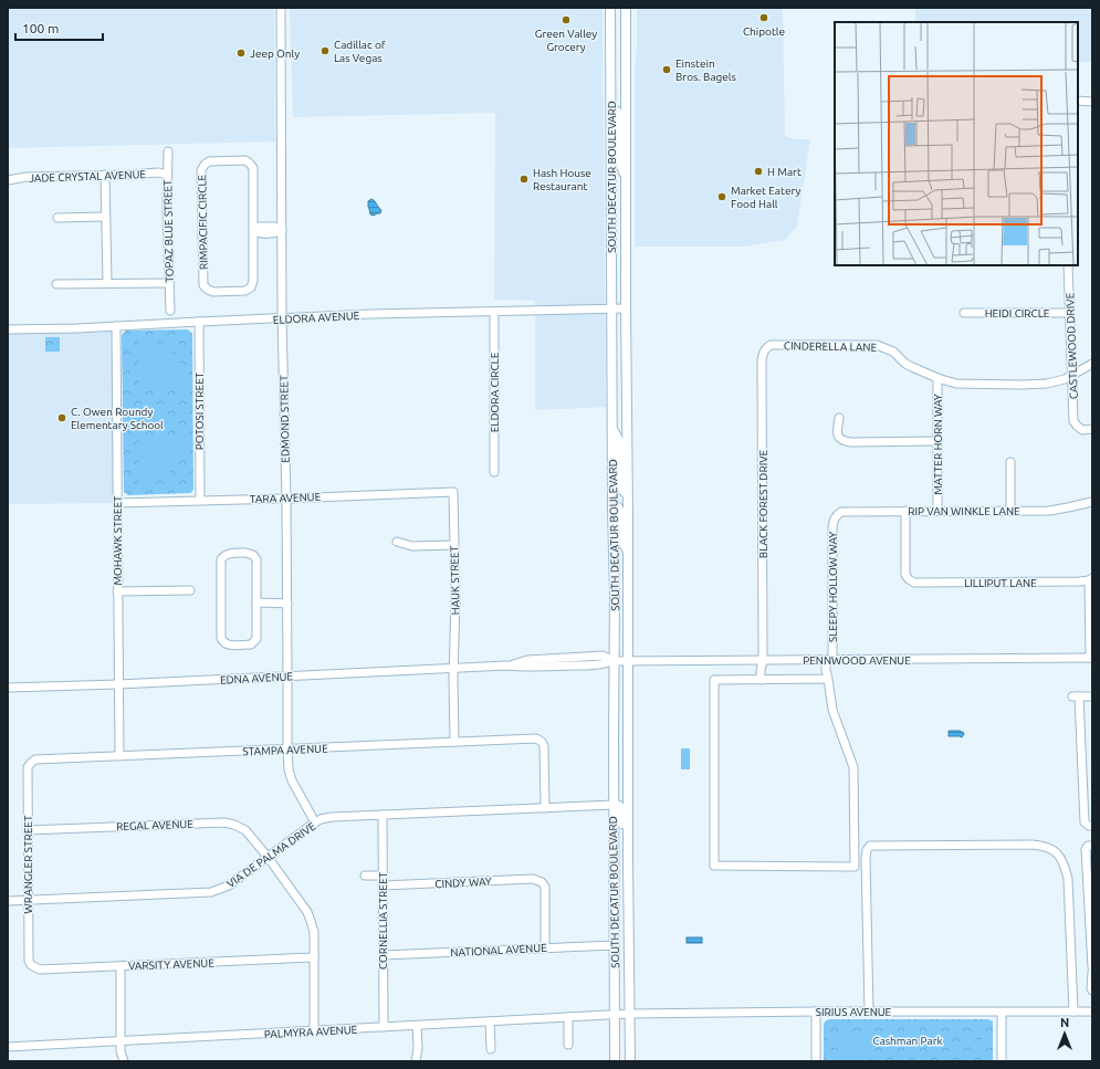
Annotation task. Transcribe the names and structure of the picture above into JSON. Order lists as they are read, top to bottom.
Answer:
{
  "streets": {
    "main road": ["SOUTH DECATUR BOULEVARD"],
    "street": [
      "JADE CRYSTAL AVENUE",
      "RIMPACIFIC CIRCLE",
      "TOPAZ BLUE STREET",
      "HEIDI CIRCLE",
      "ELDORA AVENUE",
      "CINDERELLA LANE",
      "CASTLEWOOD DRIVE",
      "ELDORA CIRCLE",
      "POTOSI STREET",
      "EDMOND STREET",
      "MATTER HORN WAY",
      "TARA AVENUE",
      "BLACK FOREST DRIVE",
      "RIP VAN WINKLE LANE",
      "MOHAWK STREET",
      "HAUK STREET",
      "LILLIPUT LANE",
      "SLEEPY HOLLOW WAY",
      "PENNWOOD AVENUE",
      "EDNA AVENUE",
      "STAMPA AVENUE",
      "REGAL AVENUE",
      "VIA DE PALMA DRIVE",
      "WRANGLER STREET",
      "CINDY WAY",
      "CORNELLIA STREET",
      "NATIONAL AVENUE",
      "VARSITY AVENUE",
      "SIRIUS AVENUE",
      "PALMYRA AVENUE"
    ]
  },
  "crossings": [
    ["JADE CRYSTAL AVENUE", "TOPAZ BLUE STREET"],
    ["SOUTH DECATUR BOULEVARD", "ELDORA AVENUE"],
    ["SOUTH DECATUR BOULEVARD", "PENNWOOD AVENUE"],
    ["SOUTH DECATUR BOULEVARD", "EDNA AVENUE"],
    ["SOUTH DECATUR BOULEVARD", "VIA DE PALMA DRIVE"],
    ["SOUTH DECATUR BOULEVARD", "NATIONAL AVENUE"],
    ["SOUTH DECATUR BOULEVARD", "SIRIUS AVENUE"],
    ["SOUTH DECATUR BOULEVARD", "PALMYRA AVENUE"],
    ["HEIDI CIRCLE", "CASTLEWOOD DRIVE"],
    ["ELDORA AVENUE", "ELDORA CIRCLE"],
    ["ELDORA AVENUE", "POTOSI STREET"],
    ["ELDORA AVENUE", "EDMOND STREET"],
    ["ELDORA AVENUE", "MOHAWK STREET"],
    ["CINDERELLA LANE", "CASTLEWOOD DRIVE"],
    ["CINDERELLA LANE", "MATTER HORN WAY"],
    ["CINDERELLA LANE", "BLACK FOREST DRIVE"],
    ["POTOSI STREET", "TARA AVENUE"],
    ["EDMOND STREET", "TARA AVENUE"],
    ["EDMOND STREET", "EDNA AVENUE"],
    ["EDMOND STREET", "STAMPA AVENUE"],
    ["EDMOND STREET", "VIA DE PALMA DRIVE"],
    ["MATTER HORN WAY", "RIP VAN WINKLE LANE"],
    ["TARA AVENUE", "MOHAWK STREET"],
    ["TARA AVENUE", "HAUK STREET"],
    ["BLACK FOREST DRIVE", "SLEEPY HOLLOW WAY"],
    ["BLACK FOREST DRIVE", "PENNWOOD AVENUE"],
    ["RIP VAN WINKLE LANE", "LILLIPUT LANE"],
    ["RIP VAN WINKLE LANE", "SLEEPY HOLLOW WAY"],
    ["MOHAWK STREET", "EDNA AVENUE"],
    ["MOHAWK STREET", "STAMPA AVENUE"],
    ["HAUK STREET", "EDNA AVENUE"],
    ["HAUK STREET", "STAMPA AVENUE"],
    ["SLEEPY HOLLOW WAY", "PENNWOOD AVENUE"],
    ["PENNWOOD AVENUE", "EDNA AVENUE"],
    ["STAMPA AVENUE", "VIA DE PALMA DRIVE"],
    ["STAMPA AVENUE", "WRANGLER STREET"],
    ["REGAL AVENUE", "VIA DE PALMA DRIVE"],
    ["REGAL AVENUE", "WRANGLER STREET"],
    ["VIA DE PALMA DRIVE", "WRANGLER STREET"],
    ["VIA DE PALMA DRIVE", "CORNELLIA STREET"],
    ["WRANGLER STREET", "VARSITY AVENUE"],
    ["CINDY WAY", "CORNELLIA STREET"],
    ["CINDY WAY", "NATIONAL AVENUE"],
    ["CORNELLIA STREET", "NATIONAL AVENUE"],
    ["CORNELLIA STREET", "PALMYRA AVENUE"],
    ["SIRIUS AVENUE", "PALMYRA AVENUE"]
  ],
  "parks": ["Cashman Park"],
  "places": [
    "Chipotle",
    "Green Valley Grocery",
    "Cadillac of Las Vegas",
    "Jeep Only",
    "Einstein Bros. Bagels",
    "H Mart",
    "Hash House Restaurant",
    "Market Eatery Food Hall",
    "C. Owen Roundy Elementary School"
  ],
  "scale_bar": "100 m",
  "north": "top"
}
